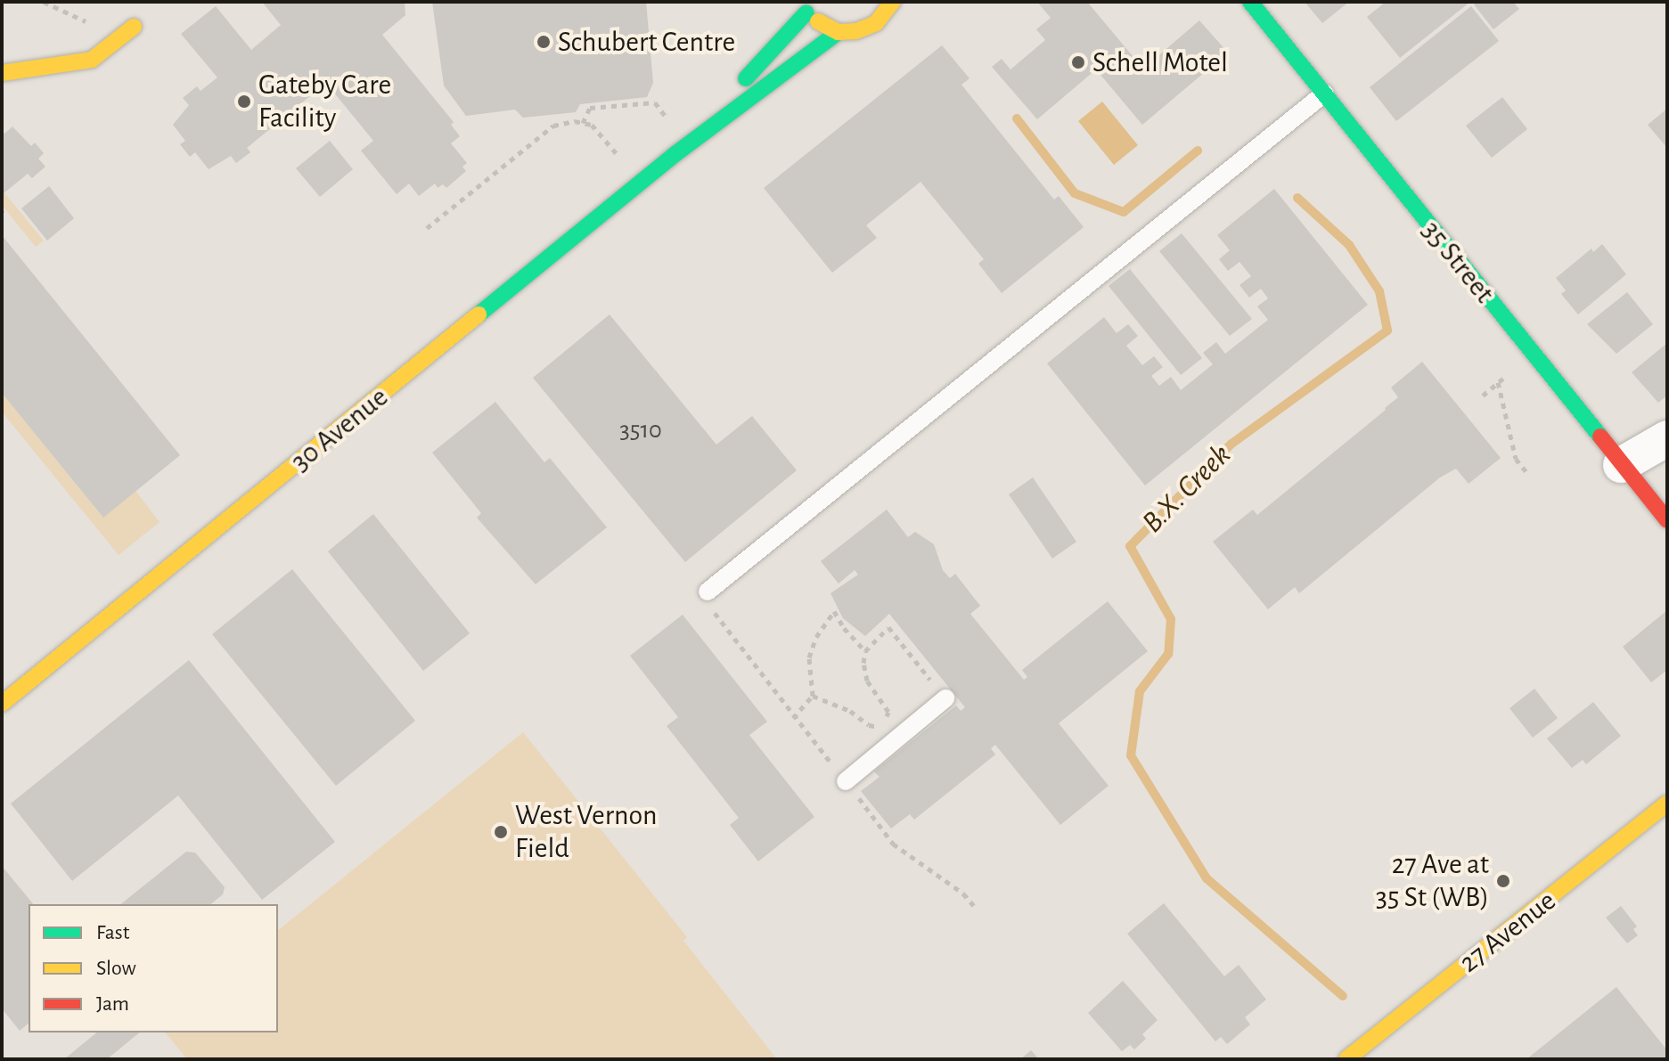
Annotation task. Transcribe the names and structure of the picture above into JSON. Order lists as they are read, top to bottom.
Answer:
{
  "streets": {
    "street": ["35 Street", "30 Avenue", "27 Avenue"]
  },
  "water": ["B.X. Creek"],
  "places": [
    "Schubert Centre",
    "Schell Motel",
    "Gateby Care Facility",
    "West Vernon Field",
    "27 Ave at 35 St (WB)"
  ],
  "house_numbers": ["3510"],
  "legend": ["Fast", "Slow", "Jam"]
}
